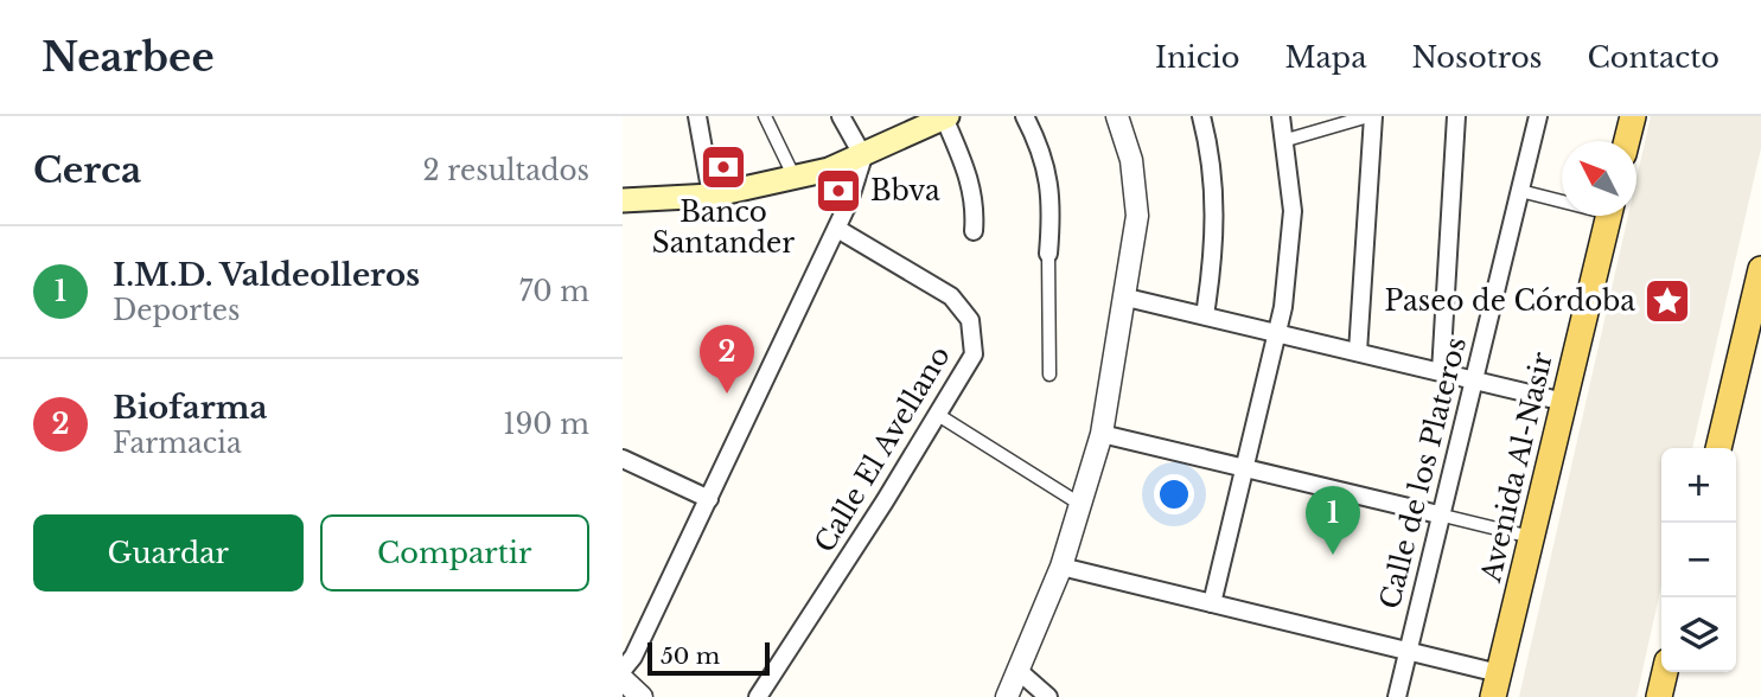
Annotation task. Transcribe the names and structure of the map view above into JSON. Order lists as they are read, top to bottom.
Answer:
{
  "streets": {
    "main road": ["Avenida Al-Nasir"],
    "street": ["Calle El Avellano", "Calle de los Plateros"]
  },
  "places": {
    "bank": ["Banco Santander", "Bbva"],
    "place": ["Paseo de Córdoba"]
  },
  "scale_bar": "50 m",
  "north": "top left",
  "page": {
    "header": "Nearbee",
    "nav": [
      "Inicio",
      "Mapa",
      "Nosotros",
      "Contacto"
    ],
    "heading": ["Cerca", "2 resultados"],
    "list": [
      {
        "mark": "1",
        "name": "I.M.D. Valdeolleros",
        "note": "Deportes",
        "value": "70 m"
      },
      {
        "mark": "2",
        "name": "Biofarma",
        "note": "Farmacia",
        "value": "190 m"
      }
    ],
    "pins": ["2", "1"],
    "map_buttons": ["+", "−"],
    "buttons": ["Guardar", "Compartir"],
    "scale": "50 m"
  }
}
